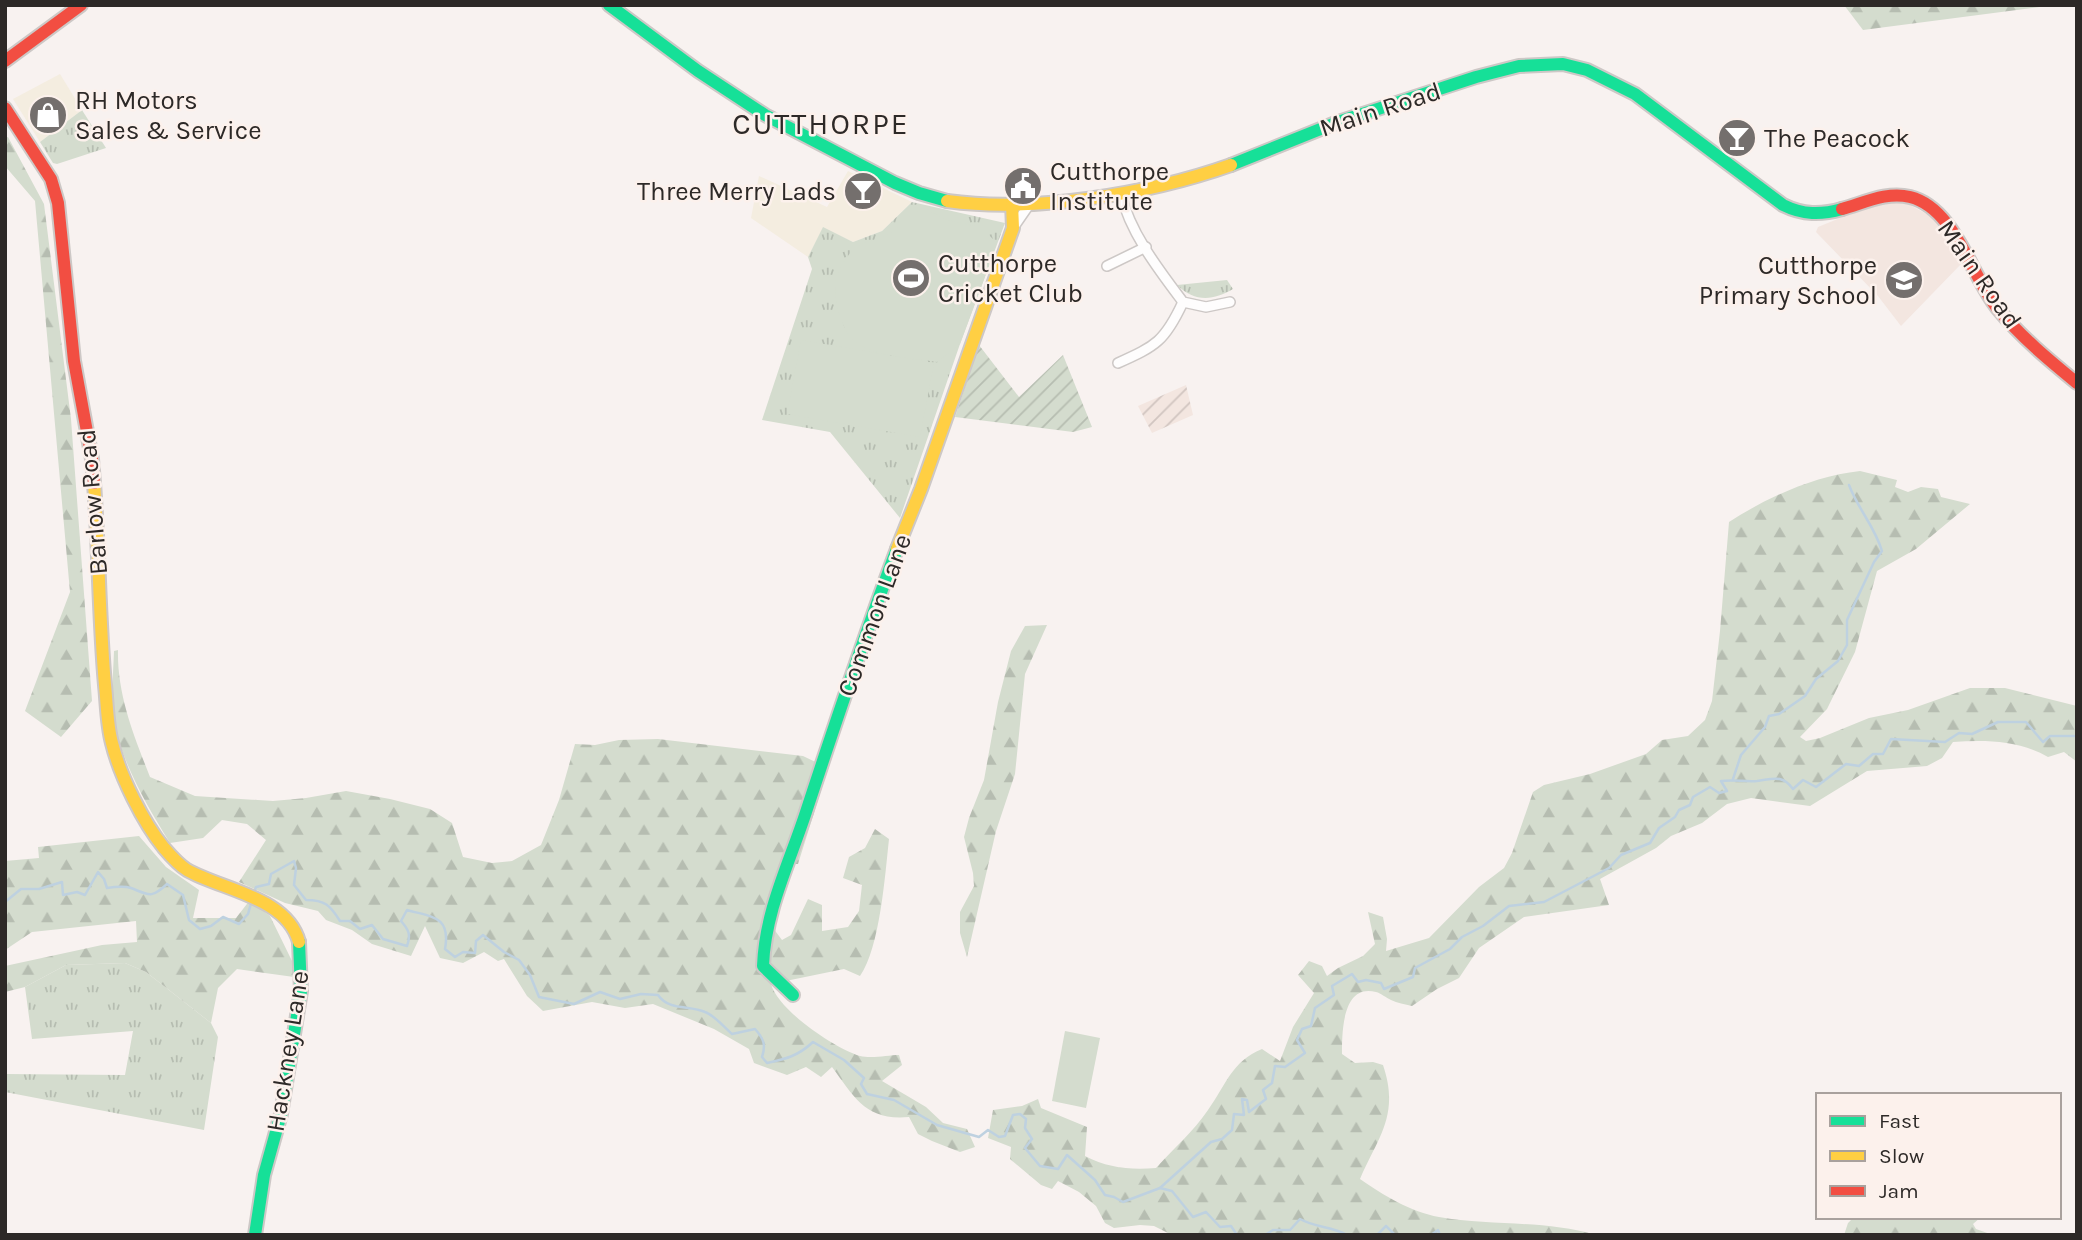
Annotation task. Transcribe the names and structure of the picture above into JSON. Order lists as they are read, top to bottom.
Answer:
{
  "streets": {
    "main road": [
      "Main Road",
      "Barlow Road",
      "Common Lane",
      "Hackney Lane"
    ]
  },
  "crossings": [
    ["Main Road", "Common Lane"],
    ["Barlow Road", "Hackney Lane"]
  ],
  "districts": ["CUTTHORPE"],
  "places": {
    "shop": ["RH Motors Sales & Service"],
    "bar": ["The Peacock", "Three Merry Lads"],
    "public building": ["Cutthorpe Institute"],
    "sports": ["Cutthorpe Cricket Club"],
    "school or university": ["Cutthorpe Primary School"]
  },
  "legend": ["Fast", "Slow", "Jam"]
}
